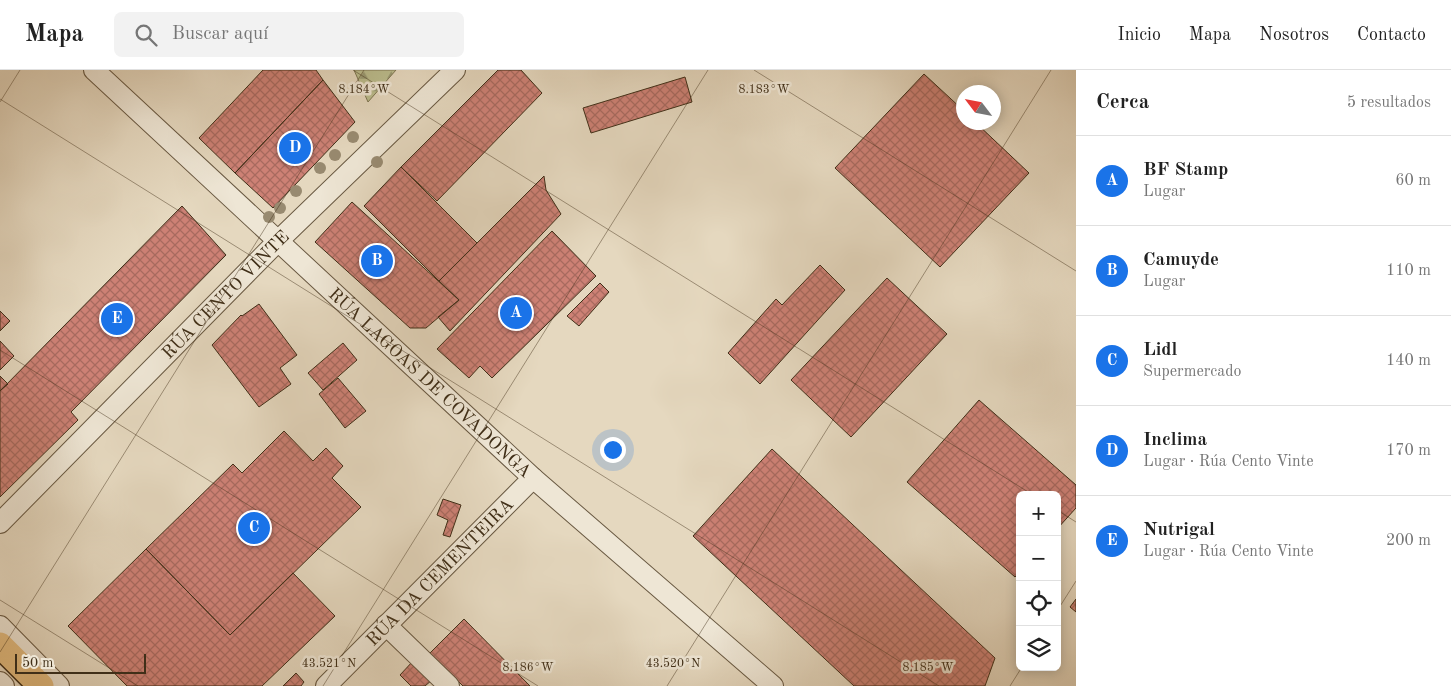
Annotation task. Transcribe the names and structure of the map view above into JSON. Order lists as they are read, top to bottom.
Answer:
{
  "streets": {
    "street": ["RÚA CENTO VINTE", "RÚA LAGOAS DE COVADONGA", "RÚA DA CEMENTEIRA"]
  },
  "crossings": [
    ["RÚA CENTO VINTE", "RÚA LAGOAS DE COVADONGA"],
    ["RÚA LAGOAS DE COVADONGA", "RÚA DA CEMENTEIRA"]
  ],
  "scale_bar": "50 m",
  "north": "top left",
  "page": {
    "header": "Mapa",
    "search": "Buscar aquí",
    "nav": [
      "Inicio",
      "Mapa",
      "Nosotros",
      "Contacto"
    ],
    "heading": ["Cerca", "5 resultados"],
    "pins": [
      "D",
      "B",
      "A",
      "E",
      "C"
    ],
    "list": [
      {
        "mark": "A",
        "name": "BF Stamp",
        "note": "Lugar",
        "value": "60 m"
      },
      {
        "mark": "B",
        "name": "Camuyde",
        "note": "Lugar",
        "value": "110 m"
      },
      {
        "mark": "C",
        "name": "Lidl",
        "note": "Supermercado",
        "value": "140 m"
      },
      {
        "mark": "D",
        "name": "Inclima",
        "note": "Lugar · Rúa Cento Vinte",
        "value": "170 m"
      },
      {
        "mark": "E",
        "name": "Nutrigal",
        "note": "Lugar · Rúa Cento Vinte",
        "value": "200 m"
      }
    ],
    "map_buttons": ["+", "−"],
    "scale": "50 m"
  },
  "coordinates": [
    "8.183°W",
    "8.184°W",
    "43.521°N",
    "43.520°N",
    "8.186°W",
    "8.185°W"
  ]
}
